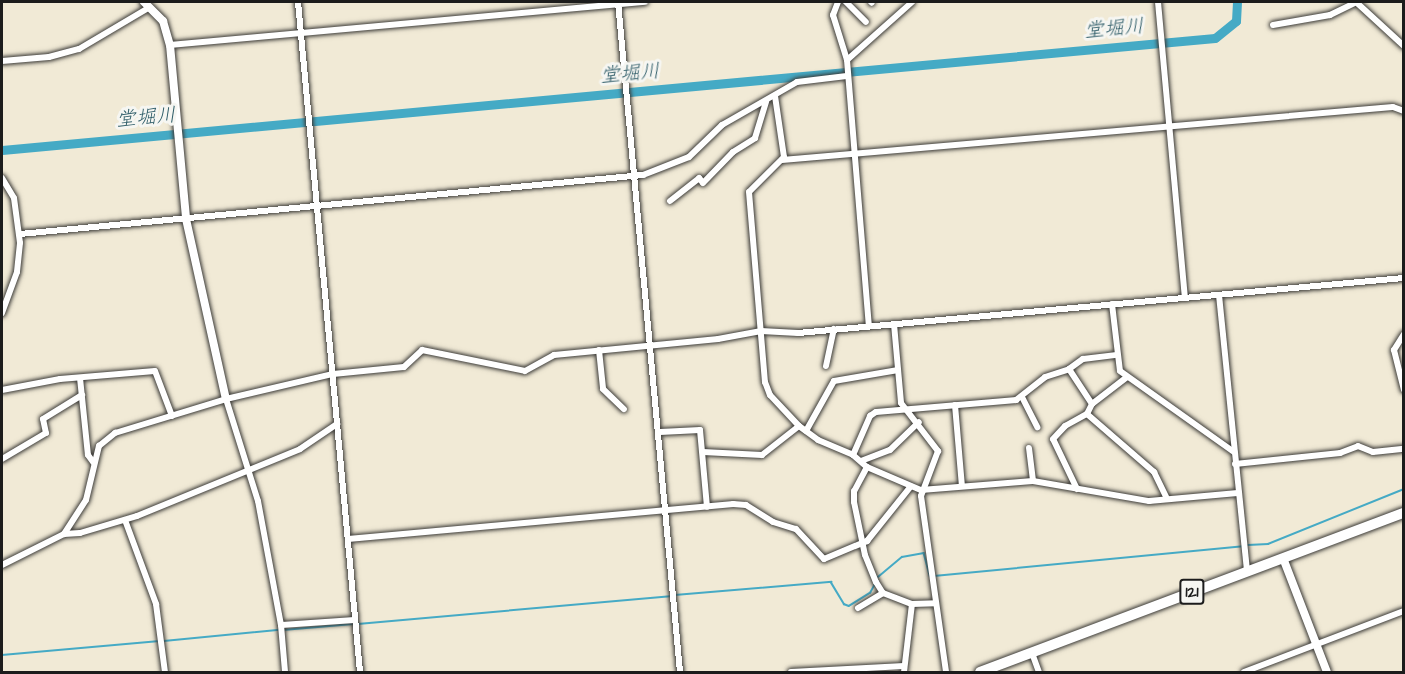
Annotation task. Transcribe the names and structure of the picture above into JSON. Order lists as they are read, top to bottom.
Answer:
{
  "streets": {
    "highway": ["121"]
  },
  "water": ["堂堀川"]
}
